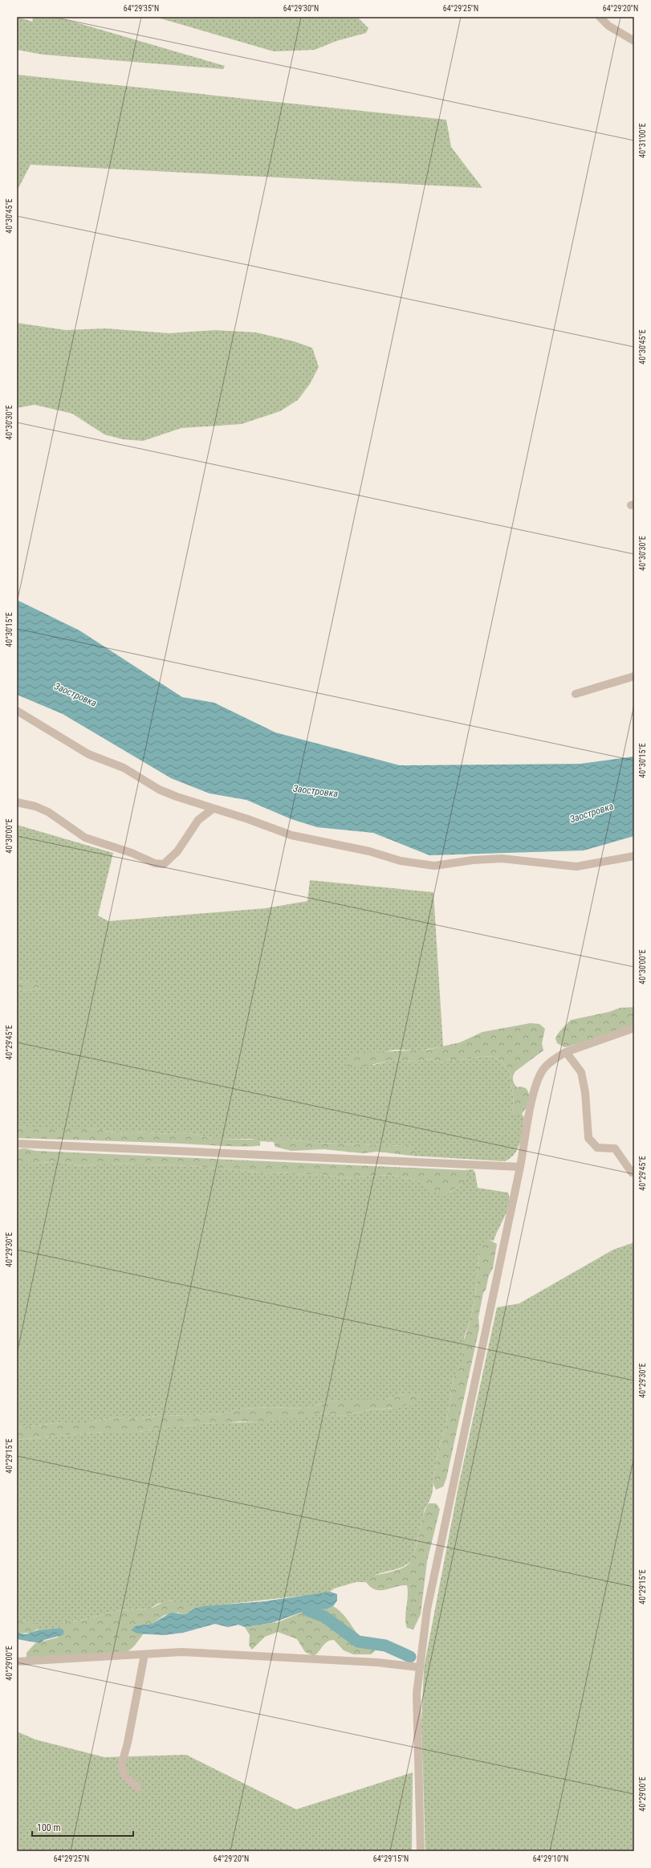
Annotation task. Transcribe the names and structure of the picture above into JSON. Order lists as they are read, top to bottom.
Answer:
{
  "water": ["Заостровка"],
  "scale_bar": "100 m",
  "coordinates": [
    "64°29'35\"N",
    "64°29'30\"N",
    "64°29'25\"N",
    "64°29'20\"N",
    "40°31'00\"E",
    "40°30'45\"E",
    "40°30'30\"E",
    "40°30'15\"E",
    "40°30'00\"E",
    "40°29'45\"E",
    "40°29'30\"E",
    "40°29'15\"E",
    "40°29'00\"E",
    "64°29'15\"N",
    "64°29'10\"N"
  ]
}
